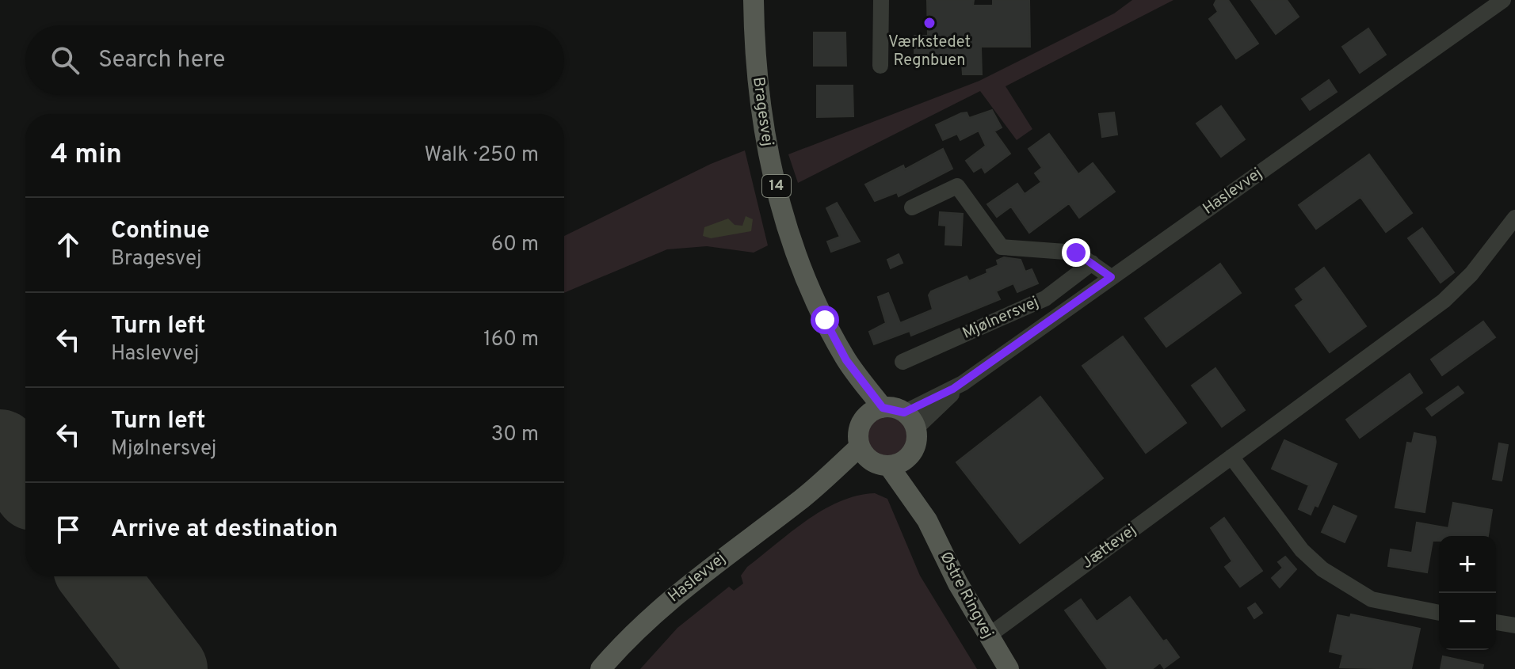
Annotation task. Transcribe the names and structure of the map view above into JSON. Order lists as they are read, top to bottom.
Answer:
{
  "streets": {
    "main road": [
      "Bragesvej",
      "14",
      "Haslevvej",
      "Østre Ringvej"
    ],
    "street": ["Mjølnersvej", "Jættevej"]
  },
  "crossings": [
    ["Bragesvej", "14"],
    ["Bragesvej", "Haslevvej"],
    ["Bragesvej", "Østre Ringvej"],
    ["14", "Haslevvej"],
    ["14", "Østre Ringvej"],
    ["Haslevvej", "Østre Ringvej"],
    ["Jættevej", "Østre Ringvej"]
  ],
  "places": ["Værkstedet Regnbuen"],
  "page": {
    "search": "Search here",
    "heading": ["4 min", "Walk · 250 m"],
    "list": [
      ["Continue", "Bragesvej", "60 m"],
      ["Turn left", "Haslevvej", "160 m"],
      ["Turn left", "Mjølnersvej", "30 m"],
      "Arrive at destination"
    ],
    "map_buttons": ["+", "−"]
  }
}
